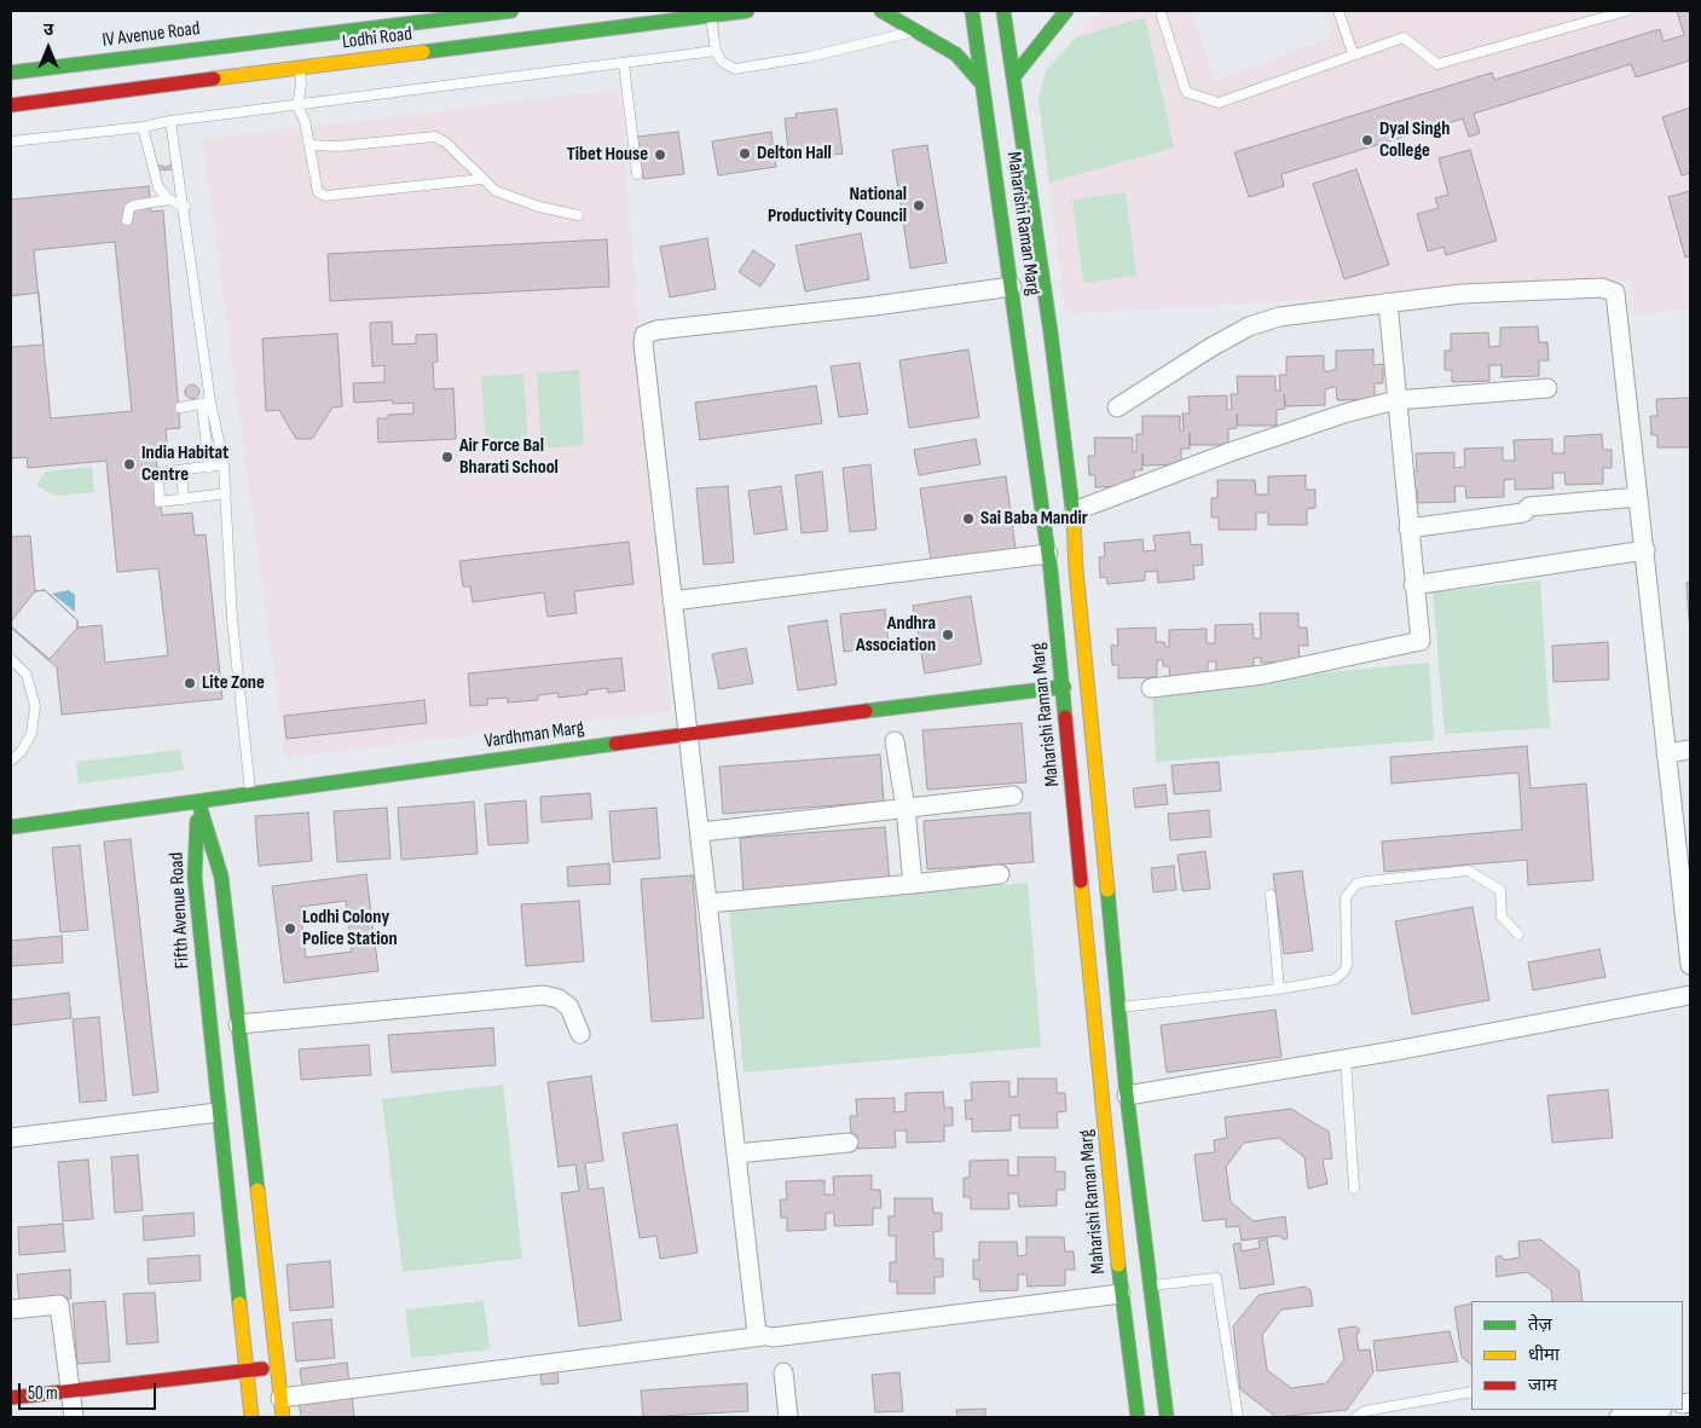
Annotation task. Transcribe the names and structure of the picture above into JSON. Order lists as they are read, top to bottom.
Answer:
{
  "streets": {
    "main road": [
      "IV Avenue Road",
      "Lodhi Road",
      "Maharishi Raman Marg",
      "Vardhman Marg",
      "Fifth Avenue Road"
    ]
  },
  "crossings": [
    ["Maharishi Raman Marg", "Vardhman Marg"],
    ["Vardhman Marg", "Fifth Avenue Road"]
  ],
  "places": [
    "Dyal Singh College",
    "Delton Hall",
    "Tibet House",
    "National Productivity Council",
    "Air Force Bal Bharati School",
    "India Habitat Centre",
    "Sai Baba Mandir",
    "Andhra Association",
    "Lite Zone",
    "Lodhi Colony Police Station"
  ],
  "legend": ["तेज़", "धीमा", "जाम"],
  "scale_bar": "50 m",
  "north": "top"
}
